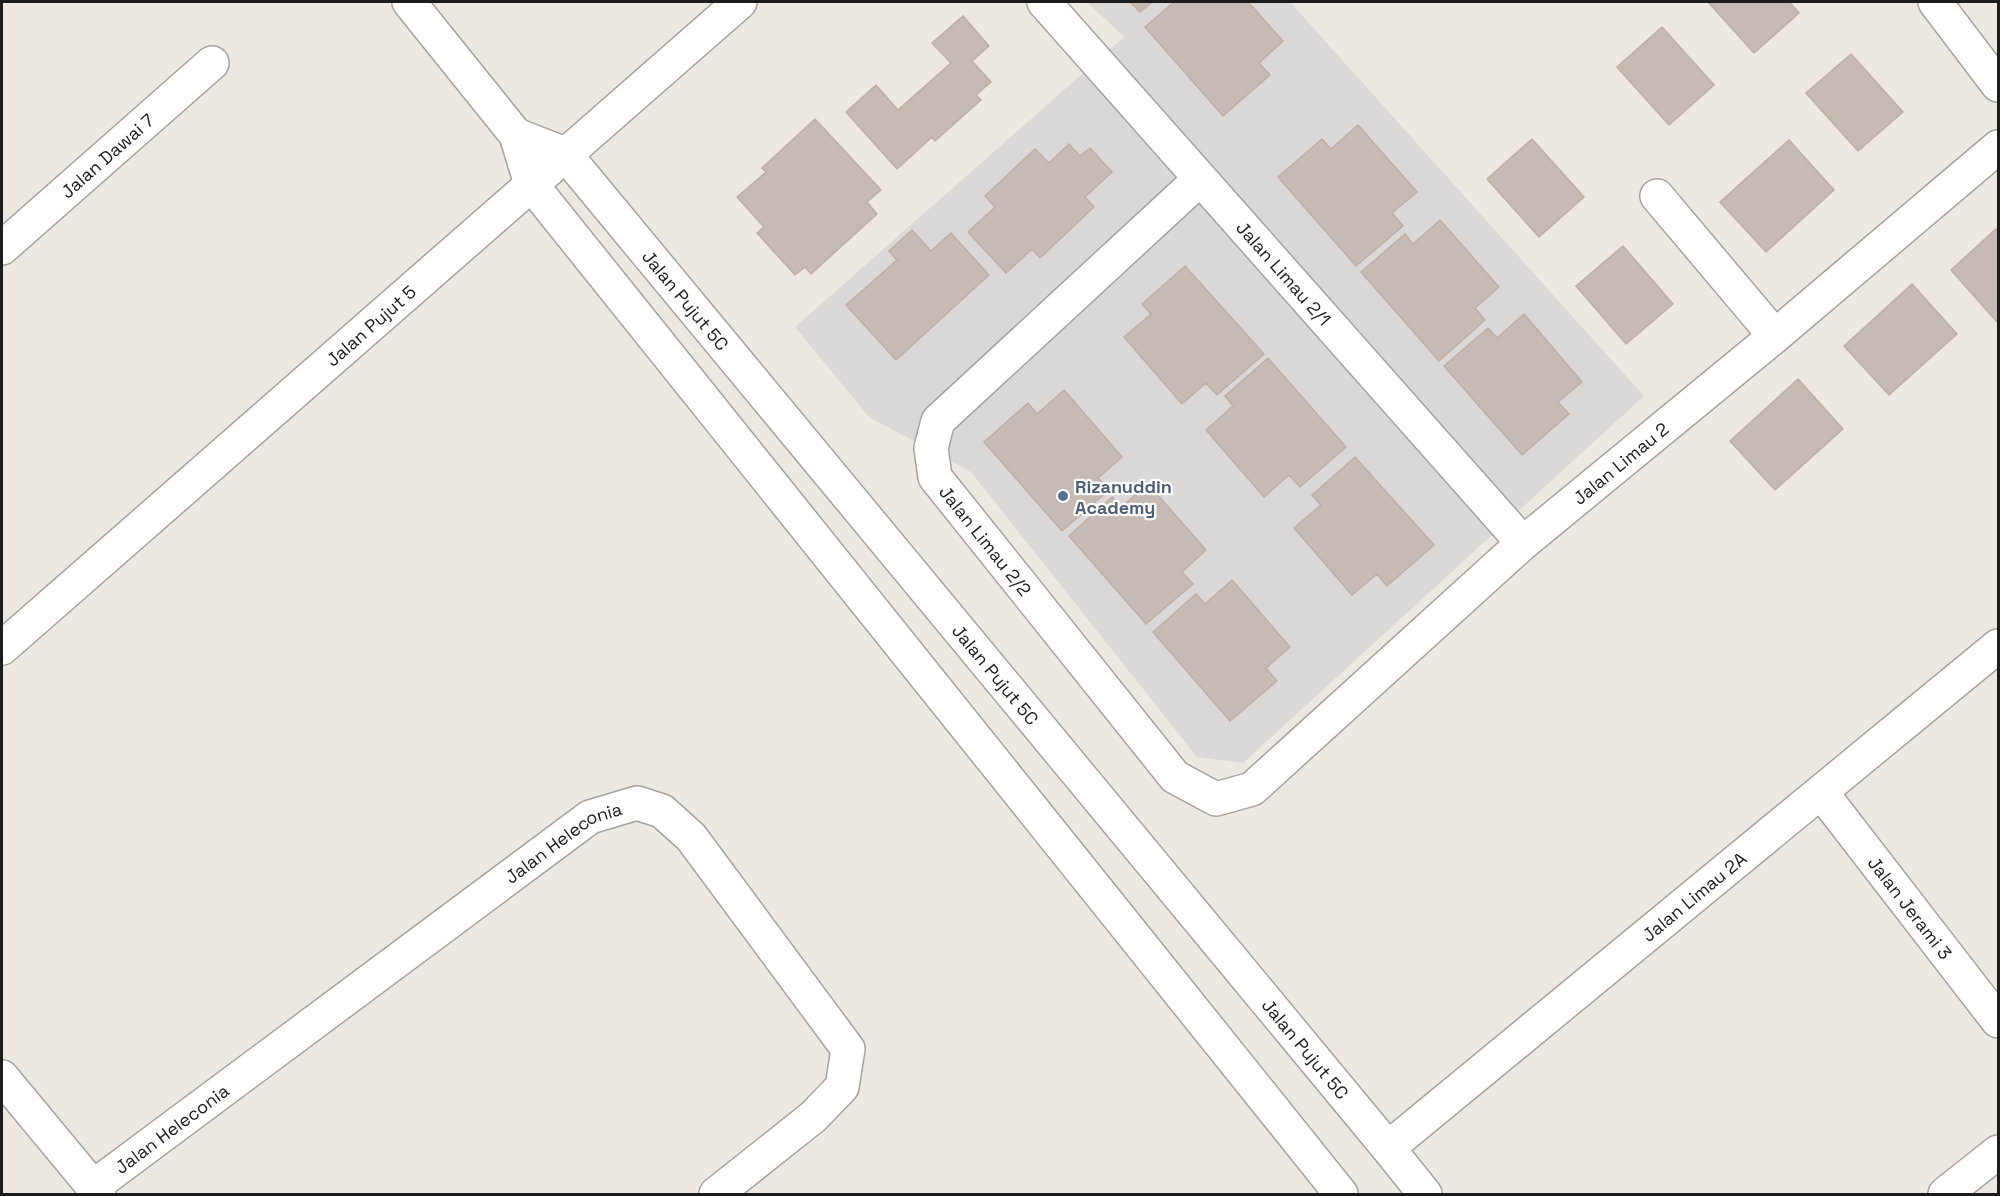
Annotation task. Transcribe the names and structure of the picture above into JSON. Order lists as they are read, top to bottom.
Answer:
{
  "streets": {
    "street": [
      "Jalan Dawai 7",
      "Jalan Limau 2/1",
      "Jalan Pujut 5C",
      "Jalan Pujut 5",
      "Jalan Limau 2",
      "Jalan Limau 2/2",
      "Jalan Heleconia",
      "Jalan Limau 2A",
      "Jalan Jerami 3"
    ]
  },
  "crossings": [
    ["Jalan Limau 2/1", "Jalan Limau 2"],
    ["Jalan Limau 2/1", "Jalan Limau 2/2"],
    ["Jalan Pujut 5C", "Jalan Pujut 5"],
    ["Jalan Pujut 5C", "Jalan Limau 2A"],
    ["Jalan Limau 2", "Jalan Limau 2/2"],
    ["Jalan Limau 2A", "Jalan Jerami 3"]
  ],
  "places": ["Rizanuddin Academy"]
}
